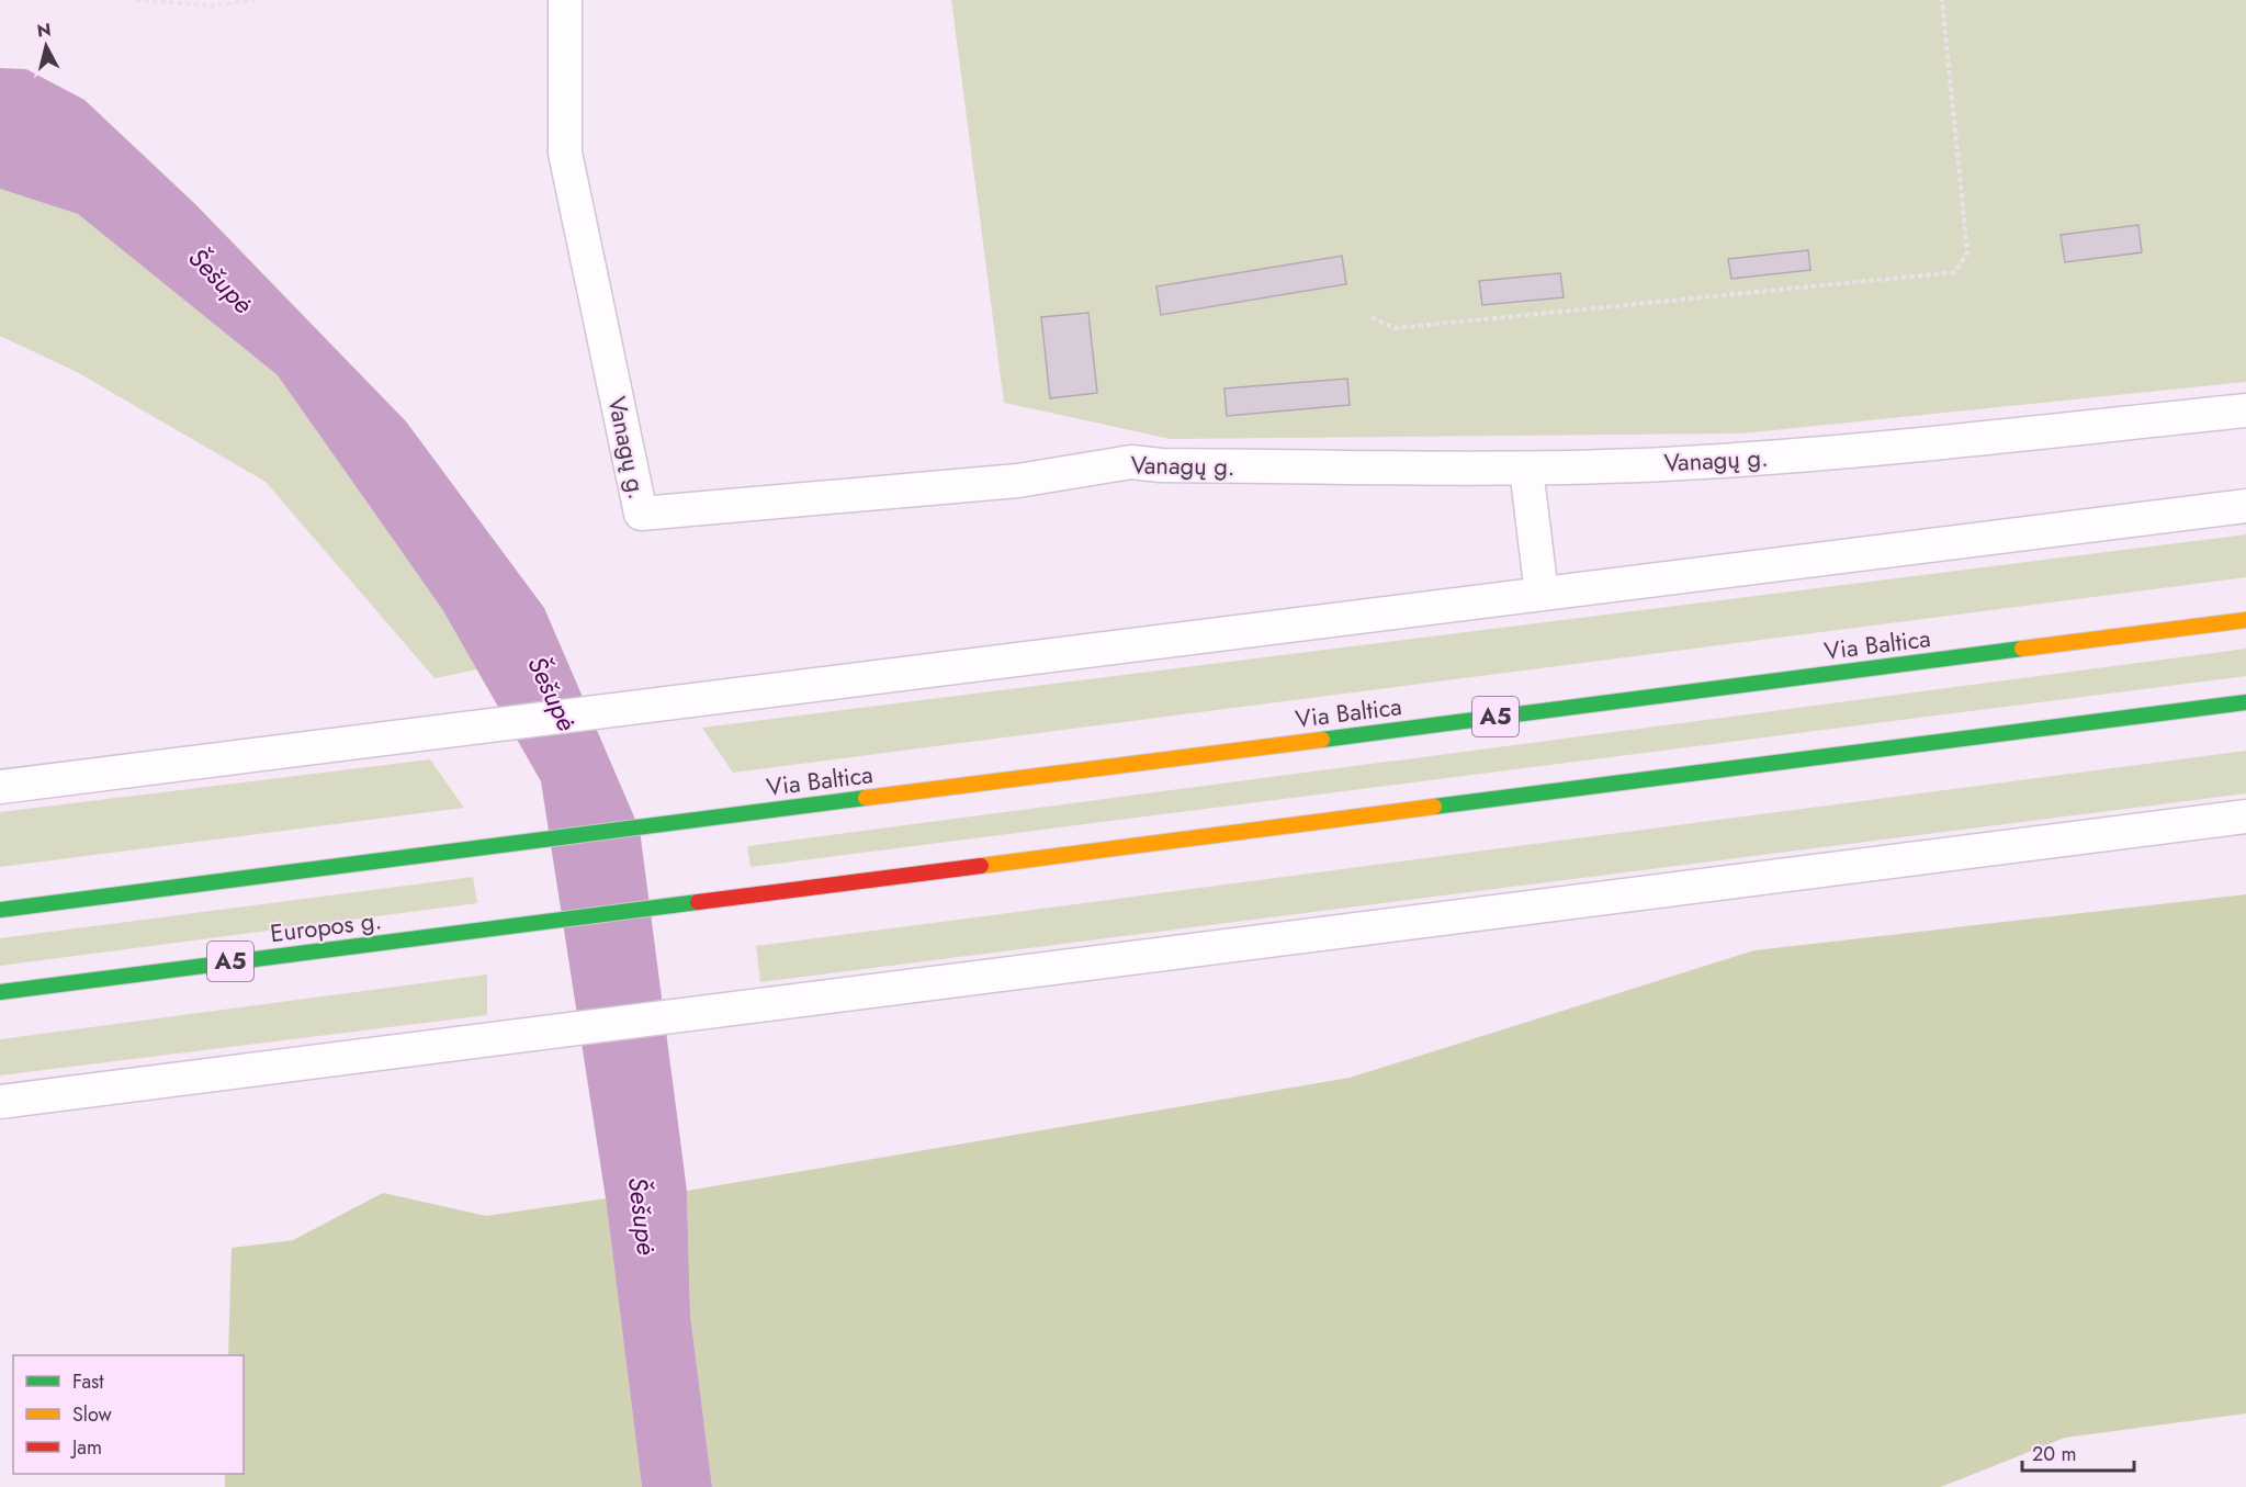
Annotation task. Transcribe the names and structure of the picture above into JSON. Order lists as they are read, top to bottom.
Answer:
{
  "streets": {
    "highway": ["Via Baltica", "A5", "Europos g."],
    "street": ["Vanagų g."]
  },
  "water": ["Šešupė"],
  "legend": ["Fast", "Slow", "Jam"],
  "scale_bar": "20 m",
  "north": "top"
}
